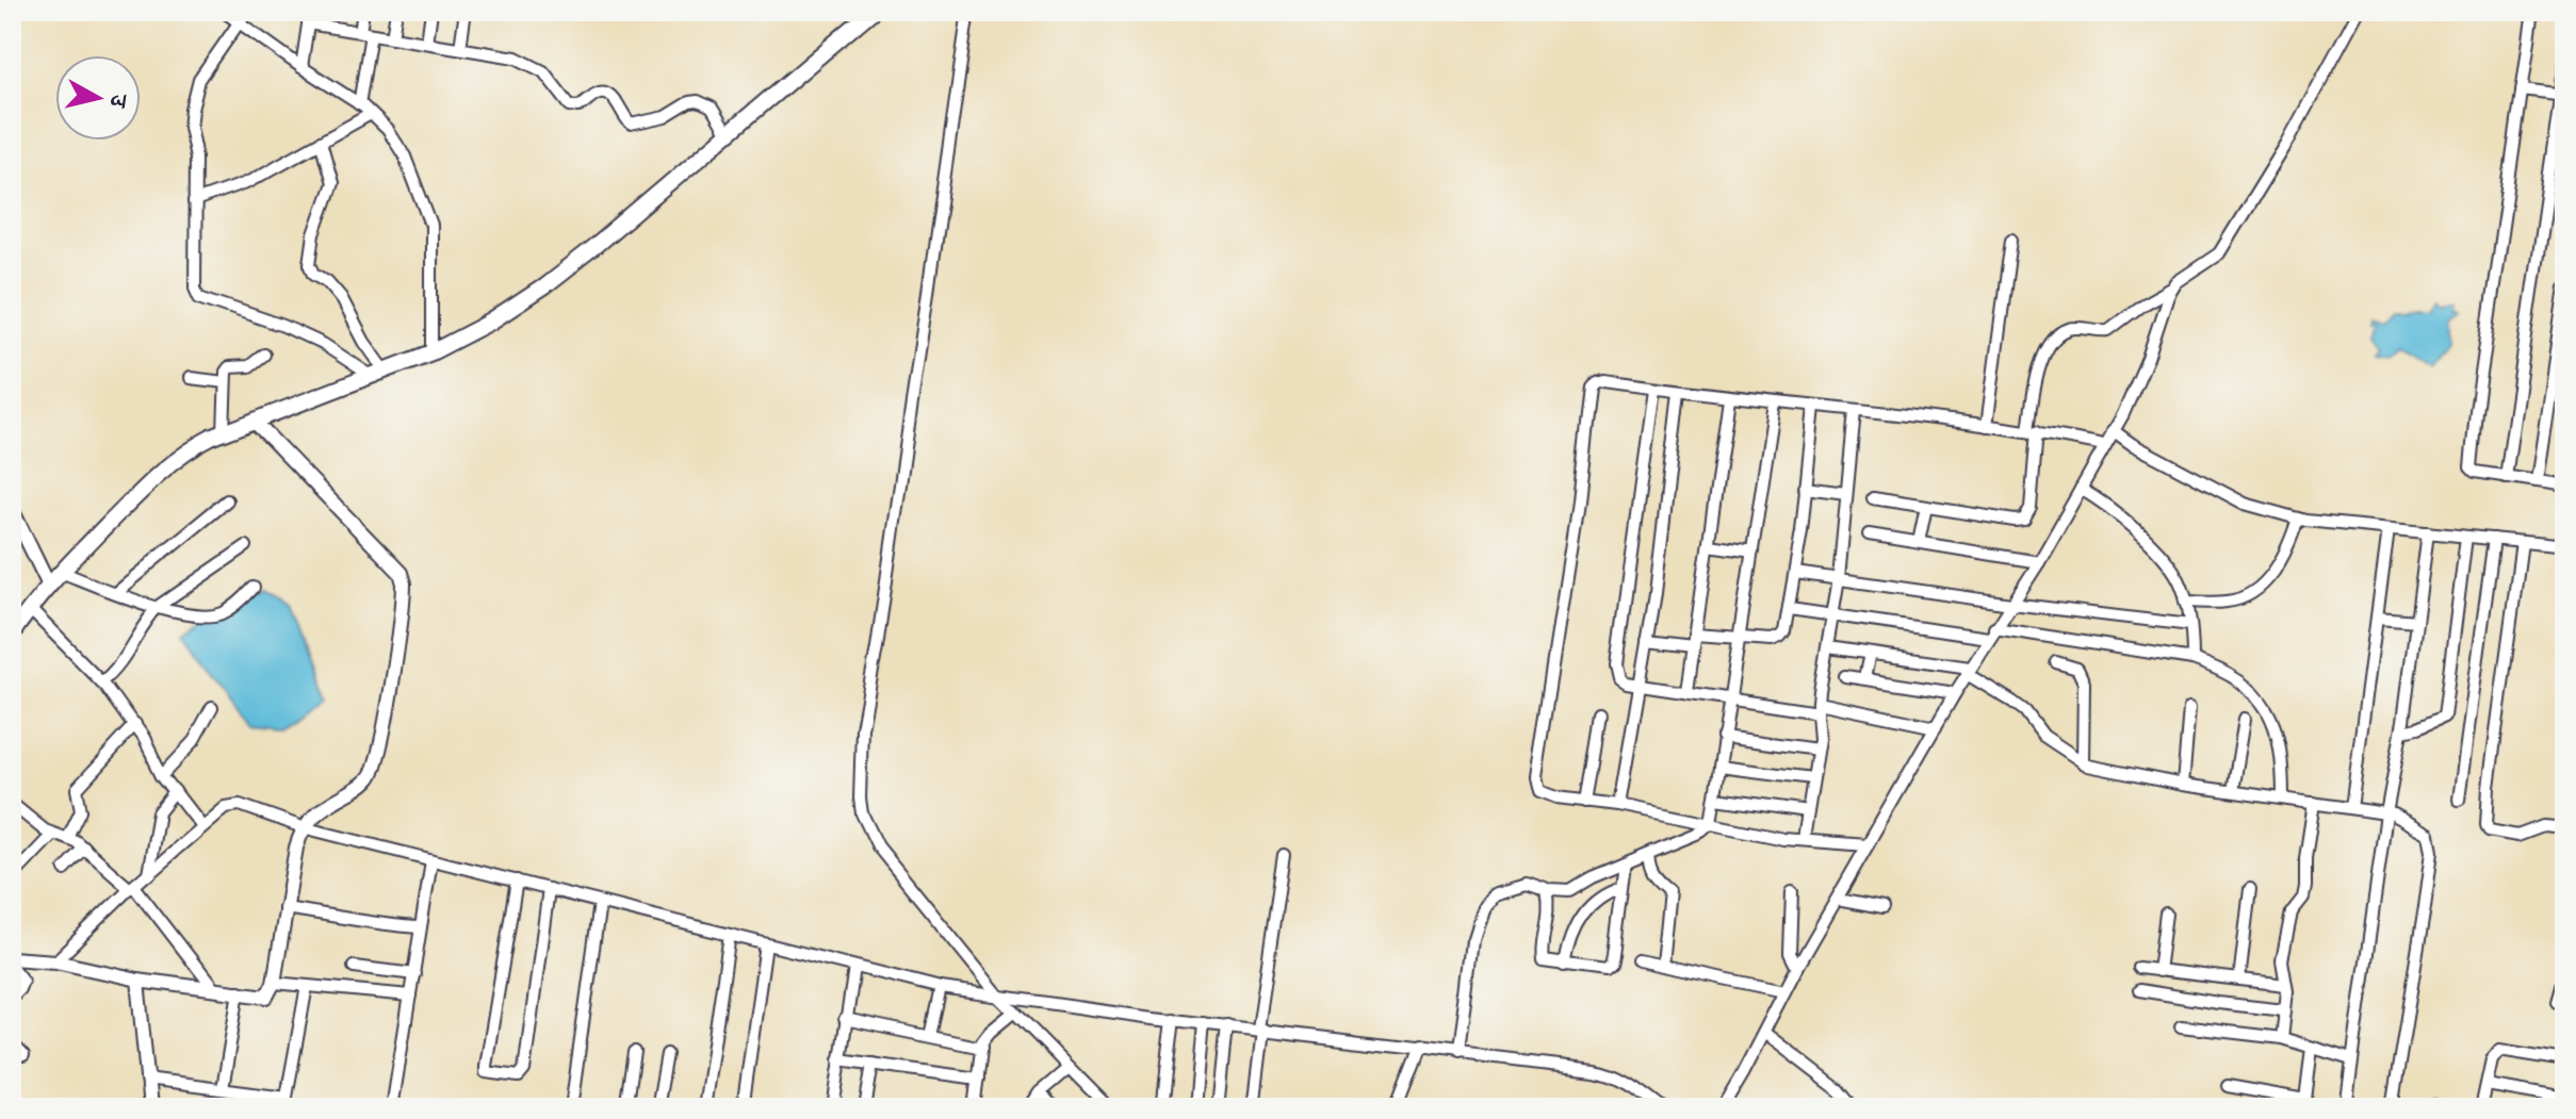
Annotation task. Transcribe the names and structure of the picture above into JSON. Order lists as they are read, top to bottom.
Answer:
{
  "north": "right"
}
